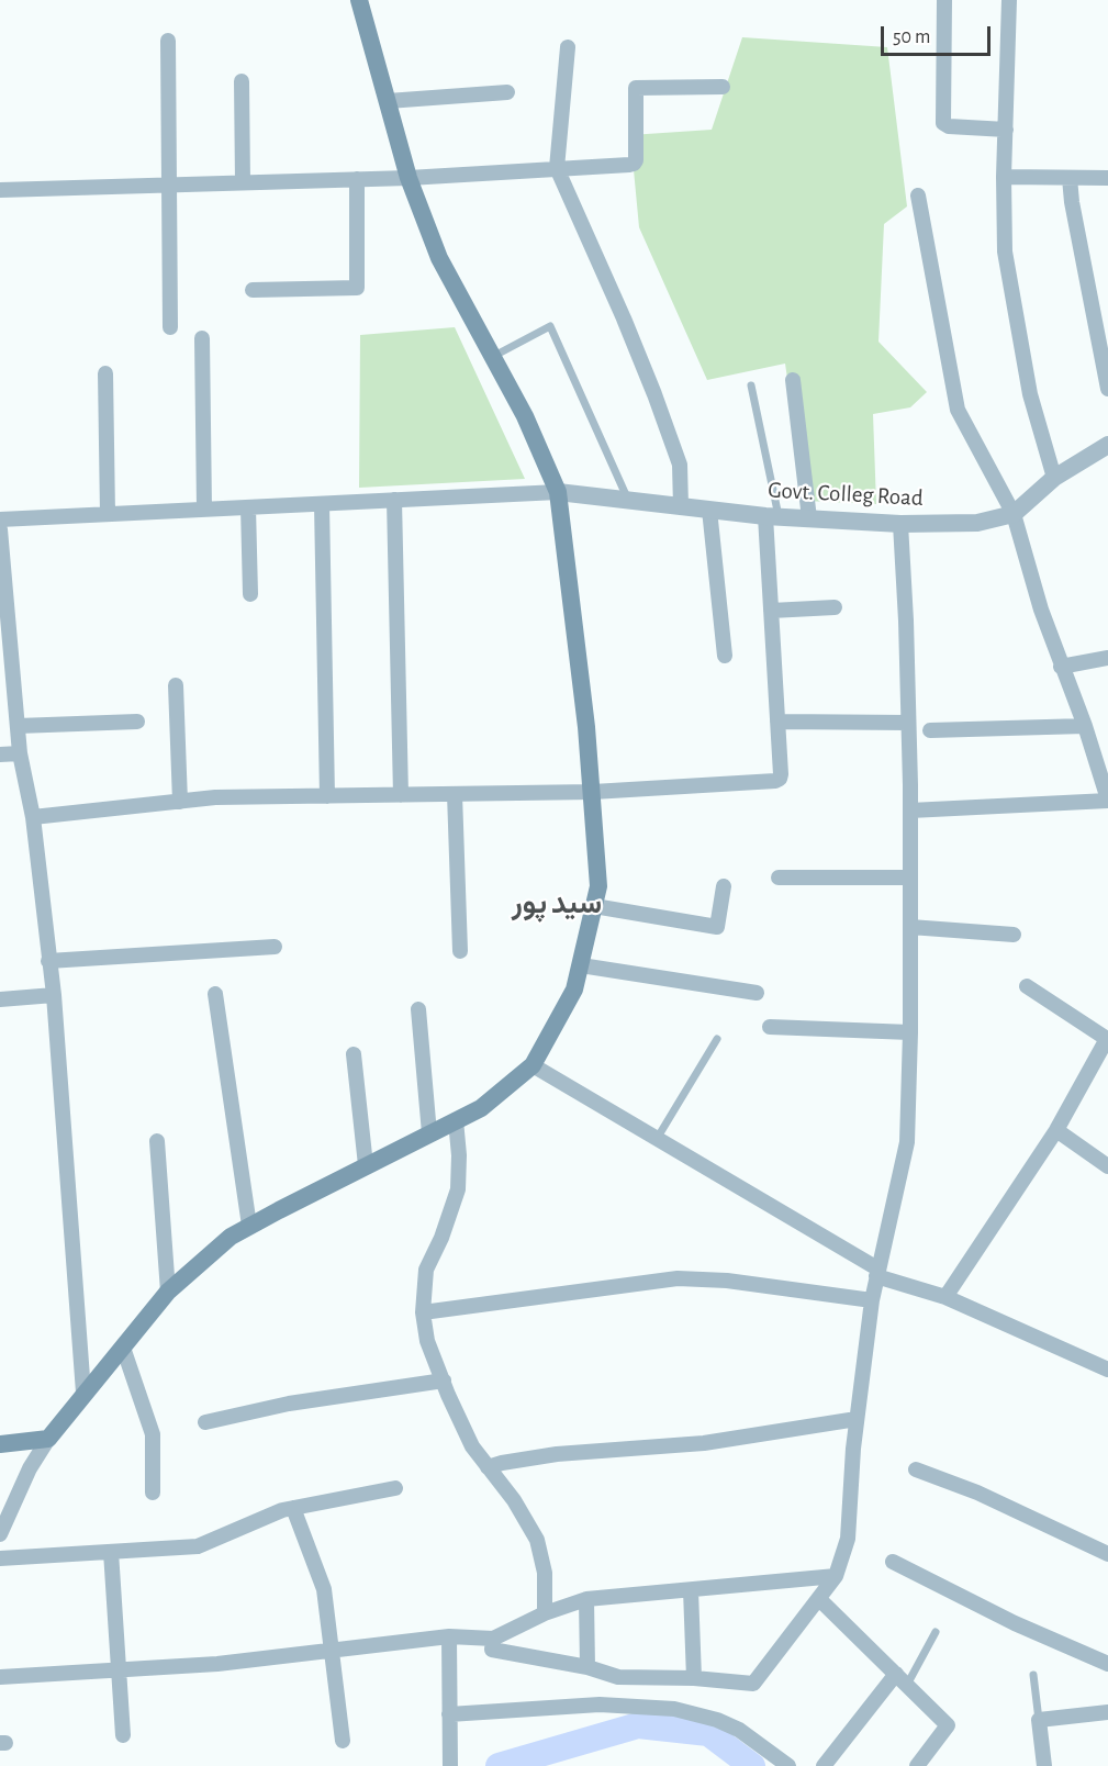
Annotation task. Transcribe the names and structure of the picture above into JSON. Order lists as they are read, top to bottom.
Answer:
{
  "streets": {
    "street": ["Govt. Colleg Road"]
  },
  "districts": ["سید پور"],
  "scale_bar": "50 m"
}
